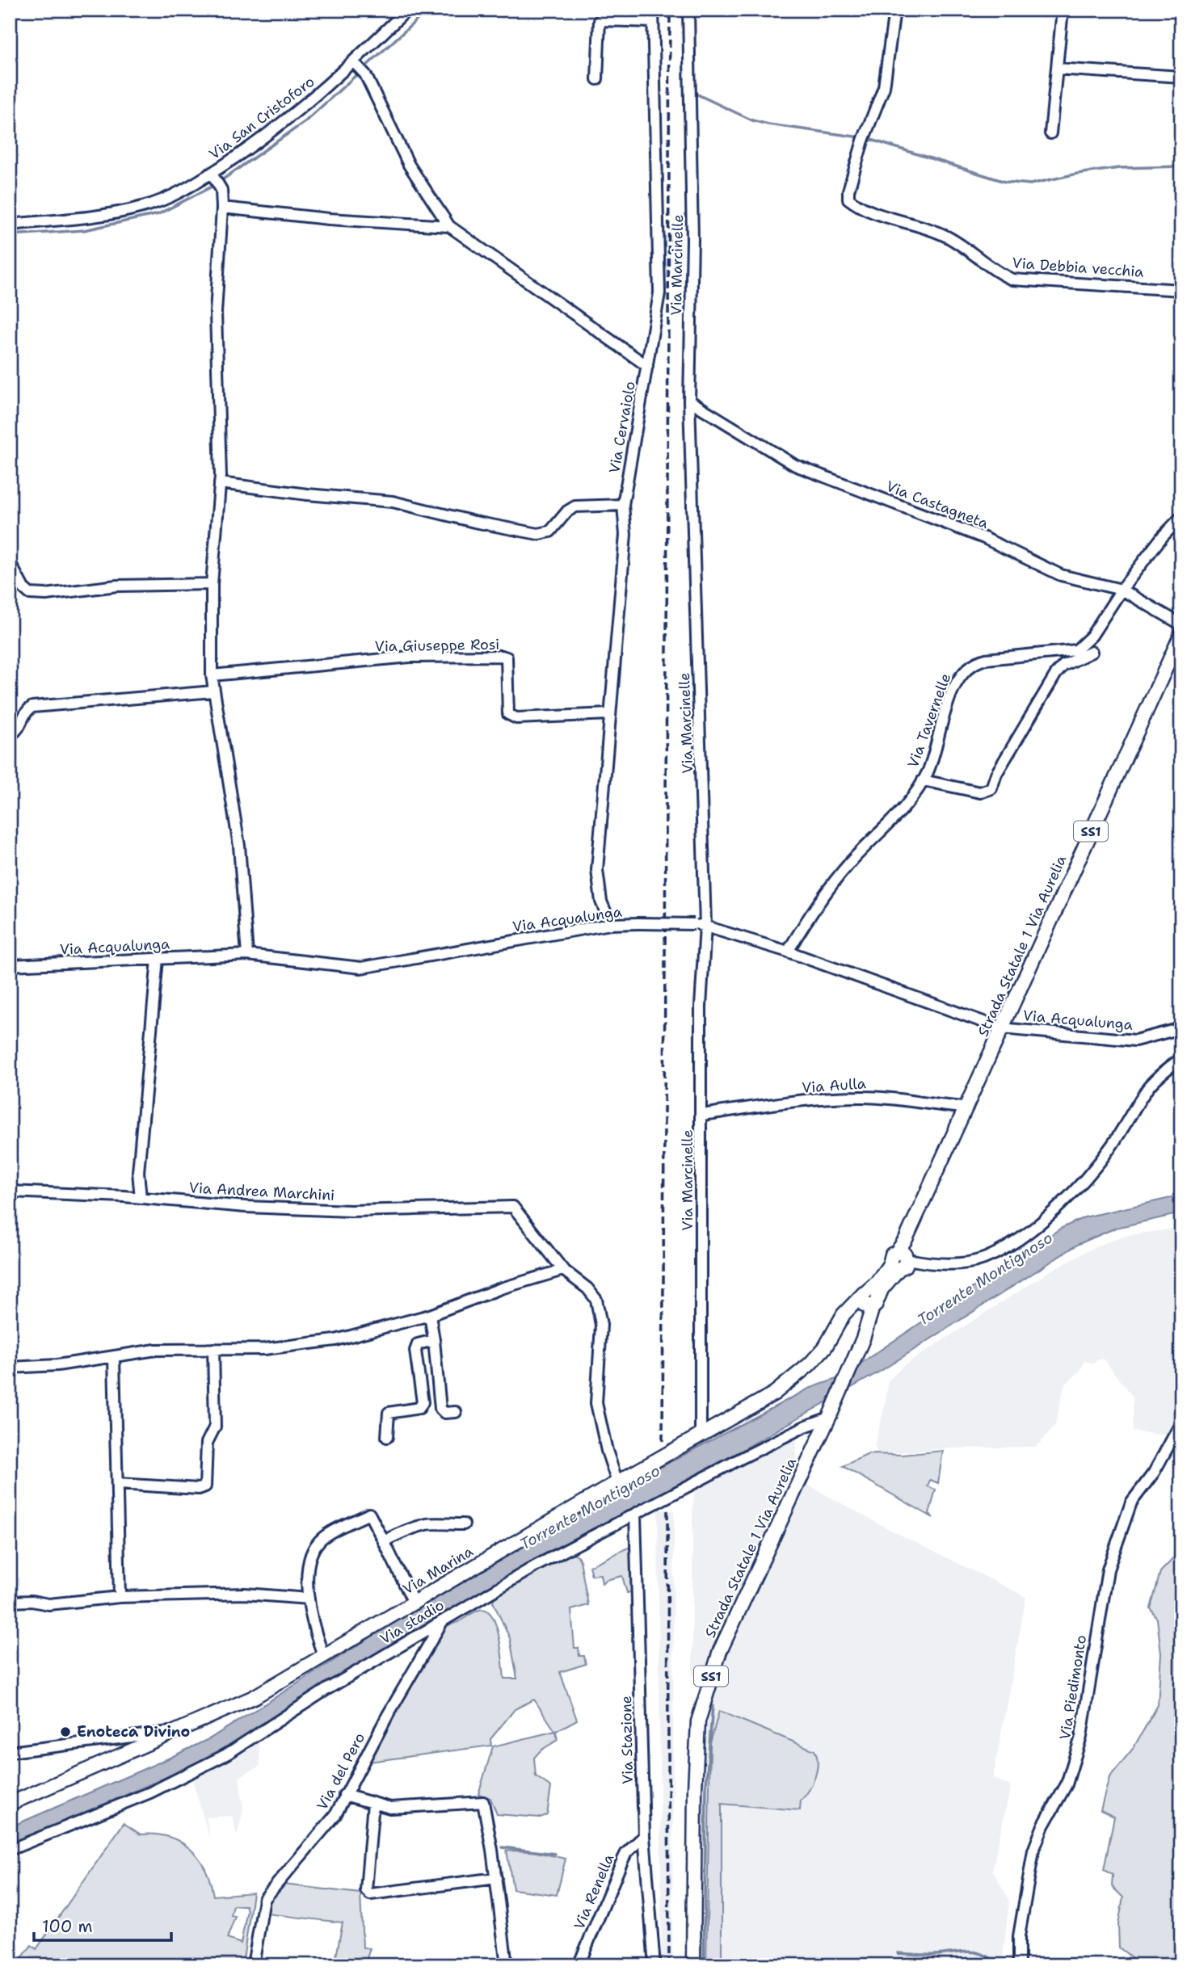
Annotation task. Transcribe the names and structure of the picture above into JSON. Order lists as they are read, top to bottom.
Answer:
{
  "streets": {
    "main road": ["SS1", "Strada Statale 1 Via Aurelia", "Via Marina"],
    "street": [
      "Via San Cristoforo",
      "Via Marcinelle",
      "Via Debbia vecchia",
      "Via Cervaiolo",
      "Via Castagneta",
      "Via Giuseppe Rosi",
      "Via Tavernelle",
      "Via Acqualunga",
      "Via Aulla",
      "Via Andrea Marchini",
      "Via stadio",
      "Via Piedimonto",
      "Via Stazione",
      "Via del Pero",
      "Via Renella"
    ]
  },
  "crossings": [
    ["Via San Cristoforo", "Via Cervaiolo"],
    ["Via Marcinelle", "Via Castagneta"],
    ["Via Marcinelle", "Via Acqualunga"],
    ["Via Marcinelle", "Via Aulla"],
    ["Via Marcinelle", "Via Marina"],
    ["Via Cervaiolo", "Via Giuseppe Rosi"],
    ["Via Cervaiolo", "Via Acqualunga"],
    ["Via Castagneta", "Via Tavernelle"],
    ["Via Tavernelle", "Via Acqualunga"],
    ["Via Acqualunga", "Strada Statale 1 Via Aurelia"],
    ["Strada Statale 1 Via Aurelia", "Via Aulla"],
    ["Strada Statale 1 Via Aurelia", "Via Marina"],
    ["Strada Statale 1 Via Aurelia", "Via stadio"],
    ["Via stadio", "Via Stazione"],
    ["Via stadio", "Via del Pero"],
    ["Via Stazione", "Via Renella"]
  ],
  "water": ["Torrente Montignoso"],
  "places": ["Enoteca Divino"],
  "scale_bar": "100 m"
}
